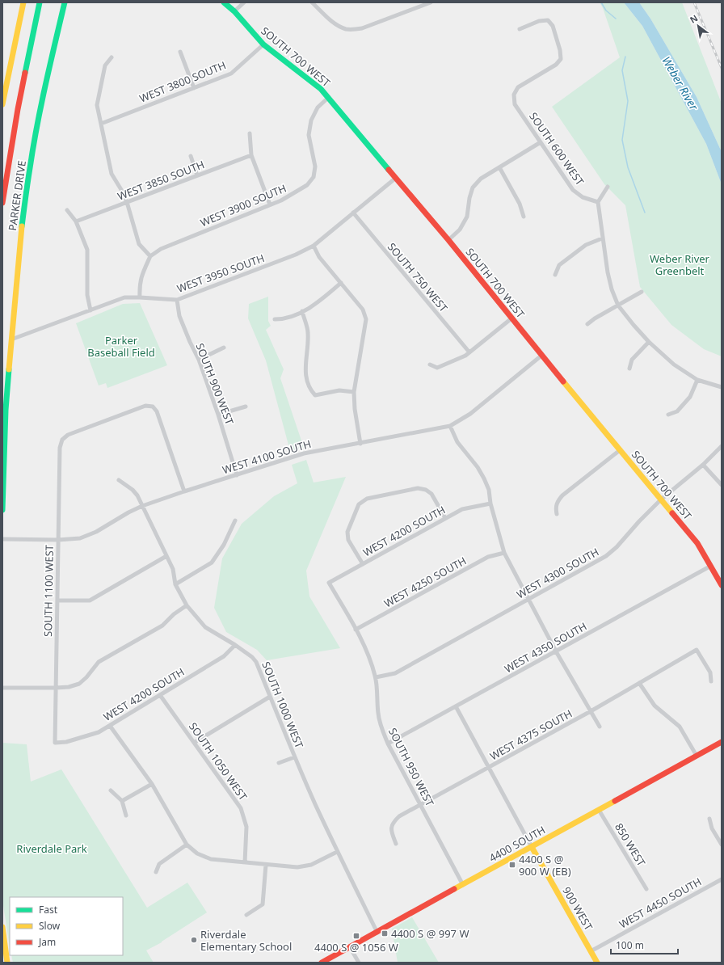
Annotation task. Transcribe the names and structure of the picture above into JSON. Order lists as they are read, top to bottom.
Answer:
{
  "streets": {
    "main road": [
      "SOUTH 700 WEST",
      "PARKER DRIVE",
      "4400 SOUTH",
      "900 WEST"
    ],
    "street": [
      "WEST 3800 SOUTH",
      "SOUTH 600 WEST",
      "WEST 3850 SOUTH",
      "WEST 3900 SOUTH",
      "WEST 3950 SOUTH",
      "SOUTH 750 WEST",
      "SOUTH 900 WEST",
      "WEST 4100 SOUTH",
      "WEST 4200 SOUTH",
      "WEST 4300 SOUTH",
      "WEST 4250 SOUTH",
      "SOUTH 1100 WEST",
      "WEST 4350 SOUTH",
      "SOUTH 1000 WEST",
      "WEST 4375 SOUTH",
      "SOUTH 1050 WEST",
      "SOUTH 950 WEST",
      "850 WEST",
      "WEST 4450 SOUTH"
    ]
  },
  "crossings": [
    ["SOUTH 700 WEST", "WEST 3800 SOUTH"],
    ["SOUTH 700 WEST", "WEST 3900 SOUTH"],
    ["SOUTH 700 WEST", "WEST 3950 SOUTH"],
    ["SOUTH 700 WEST", "WEST 4100 SOUTH"],
    ["SOUTH 700 WEST", "WEST 4300 SOUTH"],
    ["SOUTH 700 WEST", "WEST 4350 SOUTH"],
    ["PARKER DRIVE", "WEST 3950 SOUTH"],
    ["WEST 3950 SOUTH", "SOUTH 750 WEST"],
    ["WEST 3950 SOUTH", "SOUTH 900 WEST"],
    ["SOUTH 900 WEST", "WEST 4100 SOUTH"],
    ["WEST 4100 SOUTH", "SOUTH 1100 WEST"],
    ["WEST 4100 SOUTH", "SOUTH 1000 WEST"],
    ["WEST 4200 SOUTH", "SOUTH 1100 WEST"],
    ["WEST 4200 SOUTH", "SOUTH 1000 WEST"],
    ["WEST 4200 SOUTH", "SOUTH 1050 WEST"],
    ["WEST 4200 SOUTH", "SOUTH 950 WEST"],
    ["WEST 4300 SOUTH", "SOUTH 950 WEST"],
    ["WEST 4250 SOUTH", "SOUTH 950 WEST"],
    ["WEST 4350 SOUTH", "SOUTH 950 WEST"],
    ["SOUTH 1000 WEST", "4400 SOUTH"],
    ["WEST 4375 SOUTH", "SOUTH 950 WEST"],
    ["SOUTH 950 WEST", "4400 SOUTH"],
    ["4400 SOUTH", "850 WEST"],
    ["4400 SOUTH", "900 WEST"],
    ["WEST 4450 SOUTH", "900 WEST"]
  ],
  "water": ["Weber River"],
  "parks": ["Weber River Greenbelt", "Parker Baseball Field", "Riverdale Park"],
  "places": {
    "transit": ["4400 S @ 900 W (EB)", "4400 S @ 997 W", "4400 S @ 1056 W"],
    "other": ["Riverdale Elementary School"]
  },
  "legend": ["Fast", "Slow", "Jam"],
  "scale_bar": "100 m",
  "north": "top left"
}
